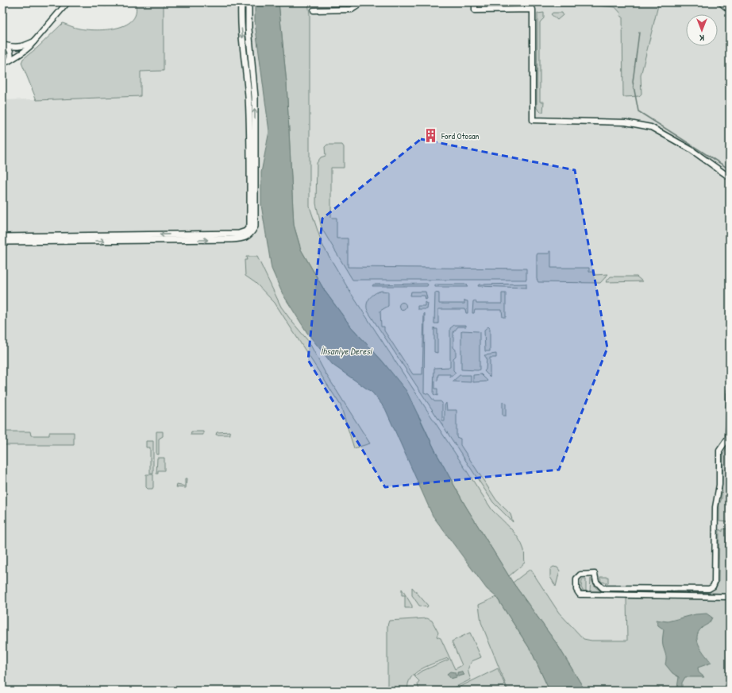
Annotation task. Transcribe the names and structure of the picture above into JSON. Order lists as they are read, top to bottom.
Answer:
{
  "water": ["İhsaniye Deresi"],
  "places": {
    "building": ["Ford Otosan"]
  },
  "north": "bottom"
}
